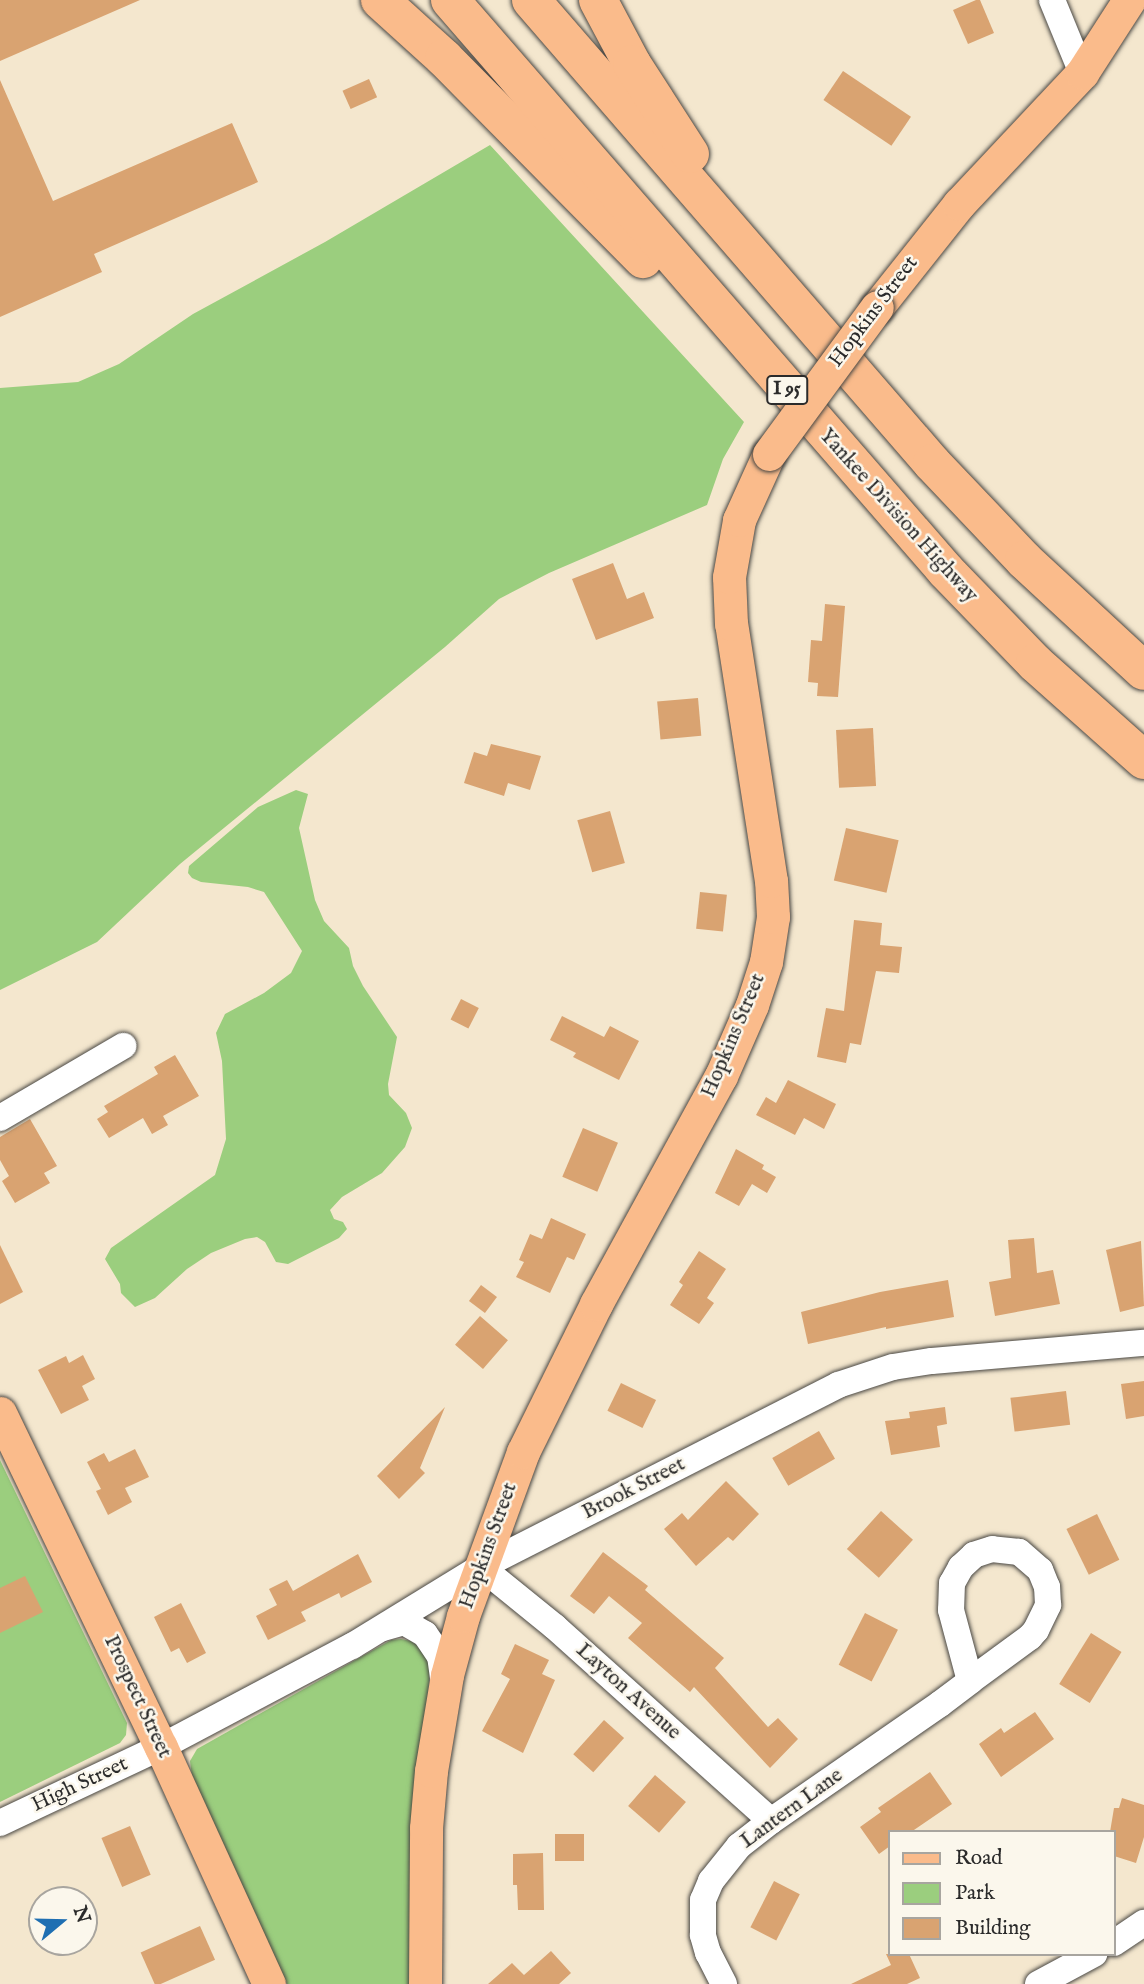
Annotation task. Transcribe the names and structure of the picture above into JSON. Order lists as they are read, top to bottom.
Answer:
{
  "streets": {
    "highway": ["I 95", "Yankee Division Highway"],
    "main road": ["Hopkins Street", "Prospect Street"],
    "street": [
      "Brook Street",
      "Layton Avenue",
      "High Street",
      "Lantern Lane"
    ]
  },
  "crossings": [
    ["Hopkins Street", "Brook Street"],
    ["Hopkins Street", "Layton Avenue"],
    ["Brook Street", "Layton Avenue"],
    ["Brook Street", "Prospect Street"],
    ["Brook Street", "High Street"],
    ["Layton Avenue", "Lantern Lane"],
    ["Prospect Street", "High Street"]
  ],
  "legend": ["Road", "Park", "Building"],
  "north": "right"
}
